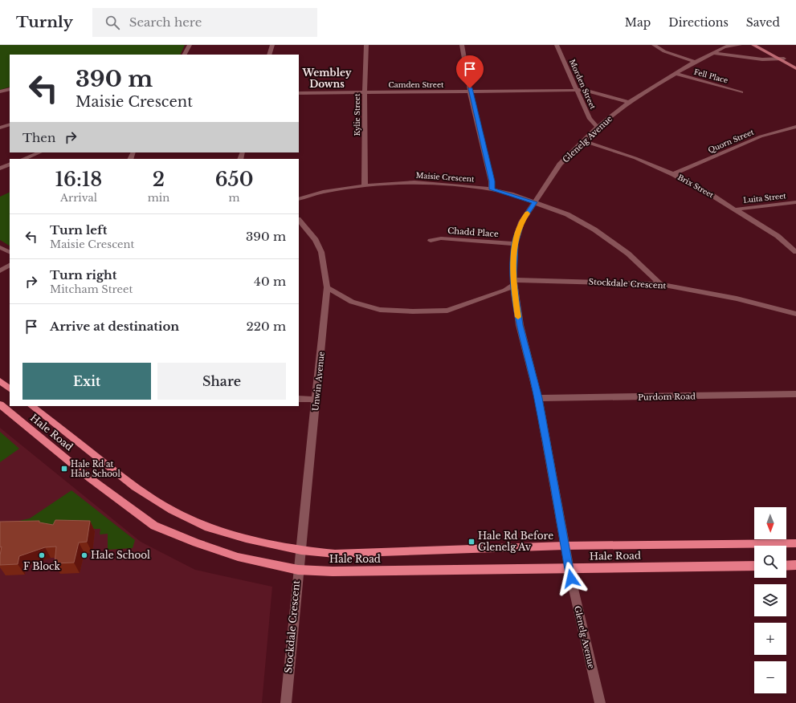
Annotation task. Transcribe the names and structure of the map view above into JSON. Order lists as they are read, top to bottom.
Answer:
{
  "streets": {
    "main road": ["Hale Road"],
    "street": [
      "Fell Place",
      "Morden Street",
      "Camden Street",
      "Kylie Street",
      "Glenelg Avenue",
      "Quorn Street",
      "Maisie Crescent",
      "Brix Street",
      "Luita Street",
      "Chadd Place",
      "Stockdale Crescent",
      "Unwin Avenue",
      "Purdom Road"
    ]
  },
  "crossings": [
    ["Fell Place", "Glenelg Avenue"],
    ["Morden Street", "Camden Street"],
    ["Morden Street", "Glenelg Avenue"],
    ["Camden Street", "Kylie Street"],
    ["Camden Street", "Glenelg Avenue"],
    ["Kylie Street", "Maisie Crescent"],
    ["Glenelg Avenue", "Maisie Crescent"],
    ["Glenelg Avenue", "Brix Street"],
    ["Glenelg Avenue", "Chadd Place"],
    ["Glenelg Avenue", "Stockdale Crescent"],
    ["Glenelg Avenue", "Purdom Road"],
    ["Glenelg Avenue", "Hale Road"],
    ["Quorn Street", "Brix Street"],
    ["Maisie Crescent", "Stockdale Crescent"],
    ["Brix Street", "Luita Street"],
    ["Stockdale Crescent", "Unwin Avenue"],
    ["Stockdale Crescent", "Hale Road"],
    ["Unwin Avenue", "Hale Road"]
  ],
  "districts": ["Wembley Downs"],
  "places": {
    "transit": ["Hale Rd at Hale School", "Hale Rd Before Glenelg Av"],
    "other": ["F Block", "Hale School"]
  },
  "north": "bottom",
  "page": {
    "header": "Turnly",
    "search": "Search here",
    "nav": ["Map", "Directions", "Saved"],
    "turn": ["390 m", "Maisie Crescent"],
    "then": "Then",
    "eta": [
      "16:18",
      "Arrival",
      "2",
      "min",
      "650",
      "m"
    ],
    "list": [
      {
        "name": "Turn left",
        "note": "Maisie Crescent",
        "value": "390 m"
      },
      {
        "name": "Turn right",
        "note": "Mitcham Street",
        "value": "40 m"
      },
      {
        "name": "Arrive at destination",
        "value": "220 m"
      }
    ],
    "buttons": ["Exit", "Share"],
    "map_buttons": ["+", "−"]
  }
}
